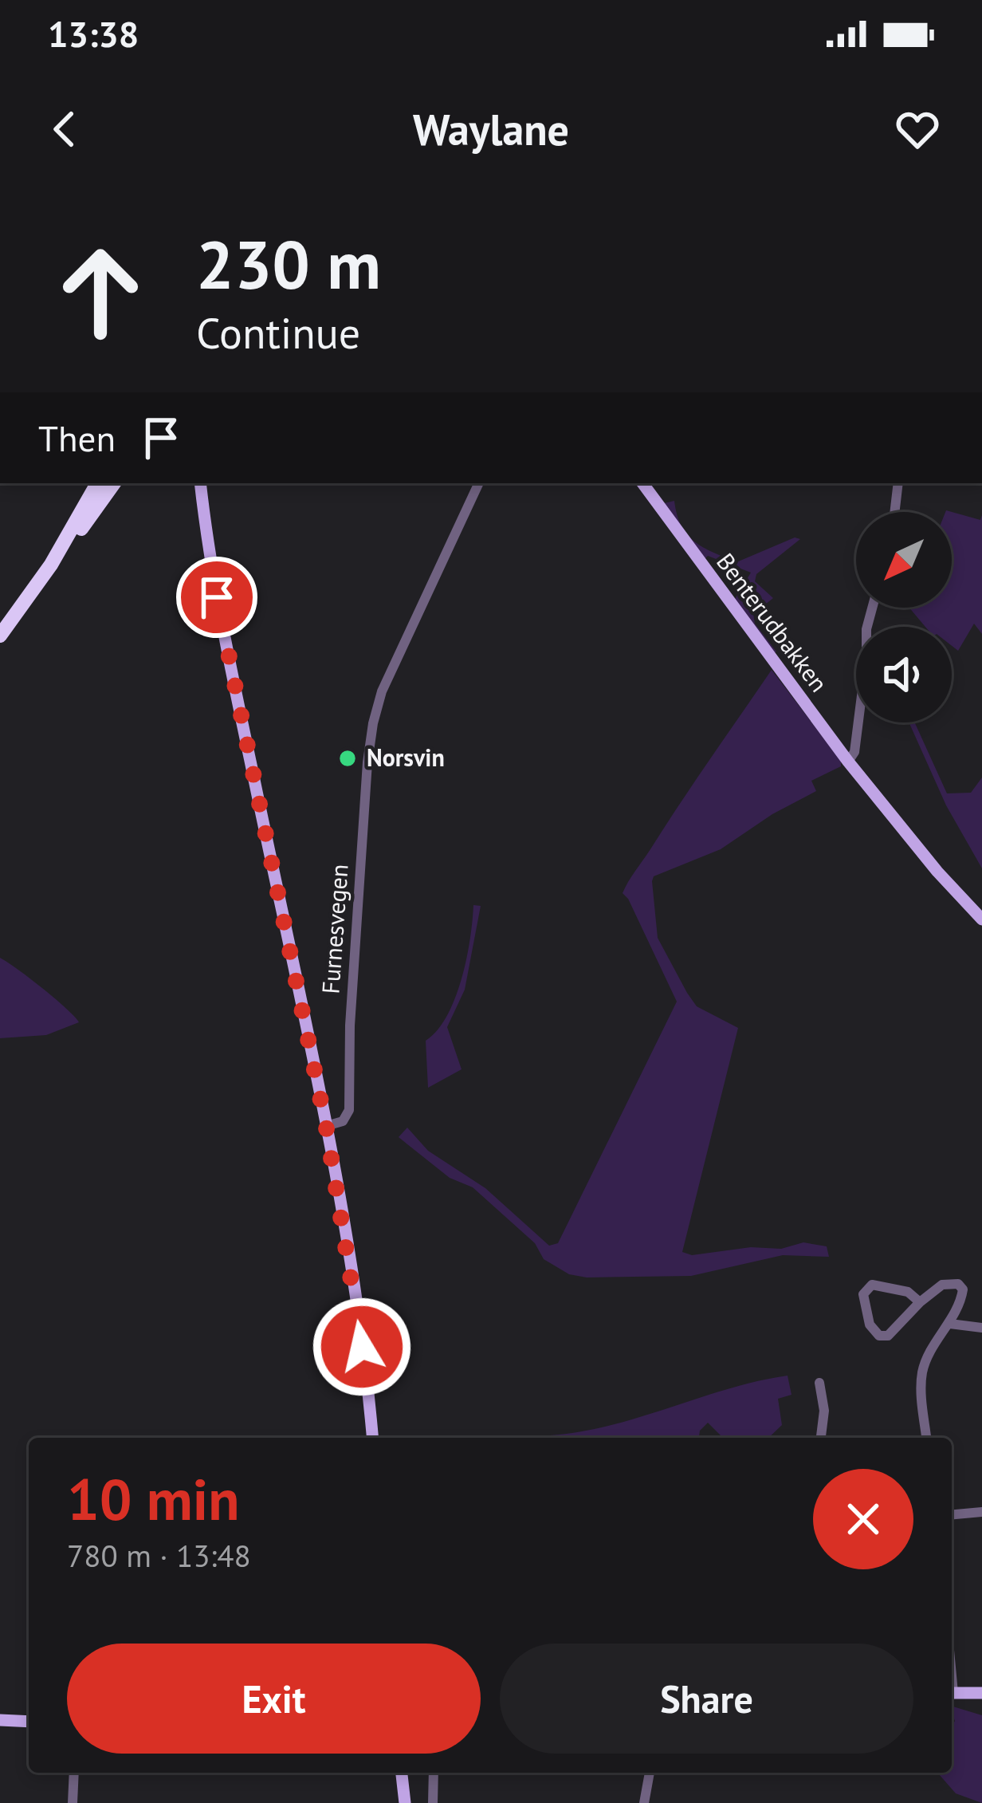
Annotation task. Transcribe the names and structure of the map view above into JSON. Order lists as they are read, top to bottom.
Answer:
{
  "streets": {
    "main road": ["Benterudbakken"],
    "street": ["Furnesvegen"]
  },
  "places": ["Norsvin"],
  "north": "bottom left",
  "page": {
    "status": "13:38",
    "header": "Waylane",
    "turn": ["230 m", "Continue"],
    "then": "Then",
    "heading": ["10 min", "780 m · 13:48"],
    "buttons": ["Exit", "Share"]
  }
}
